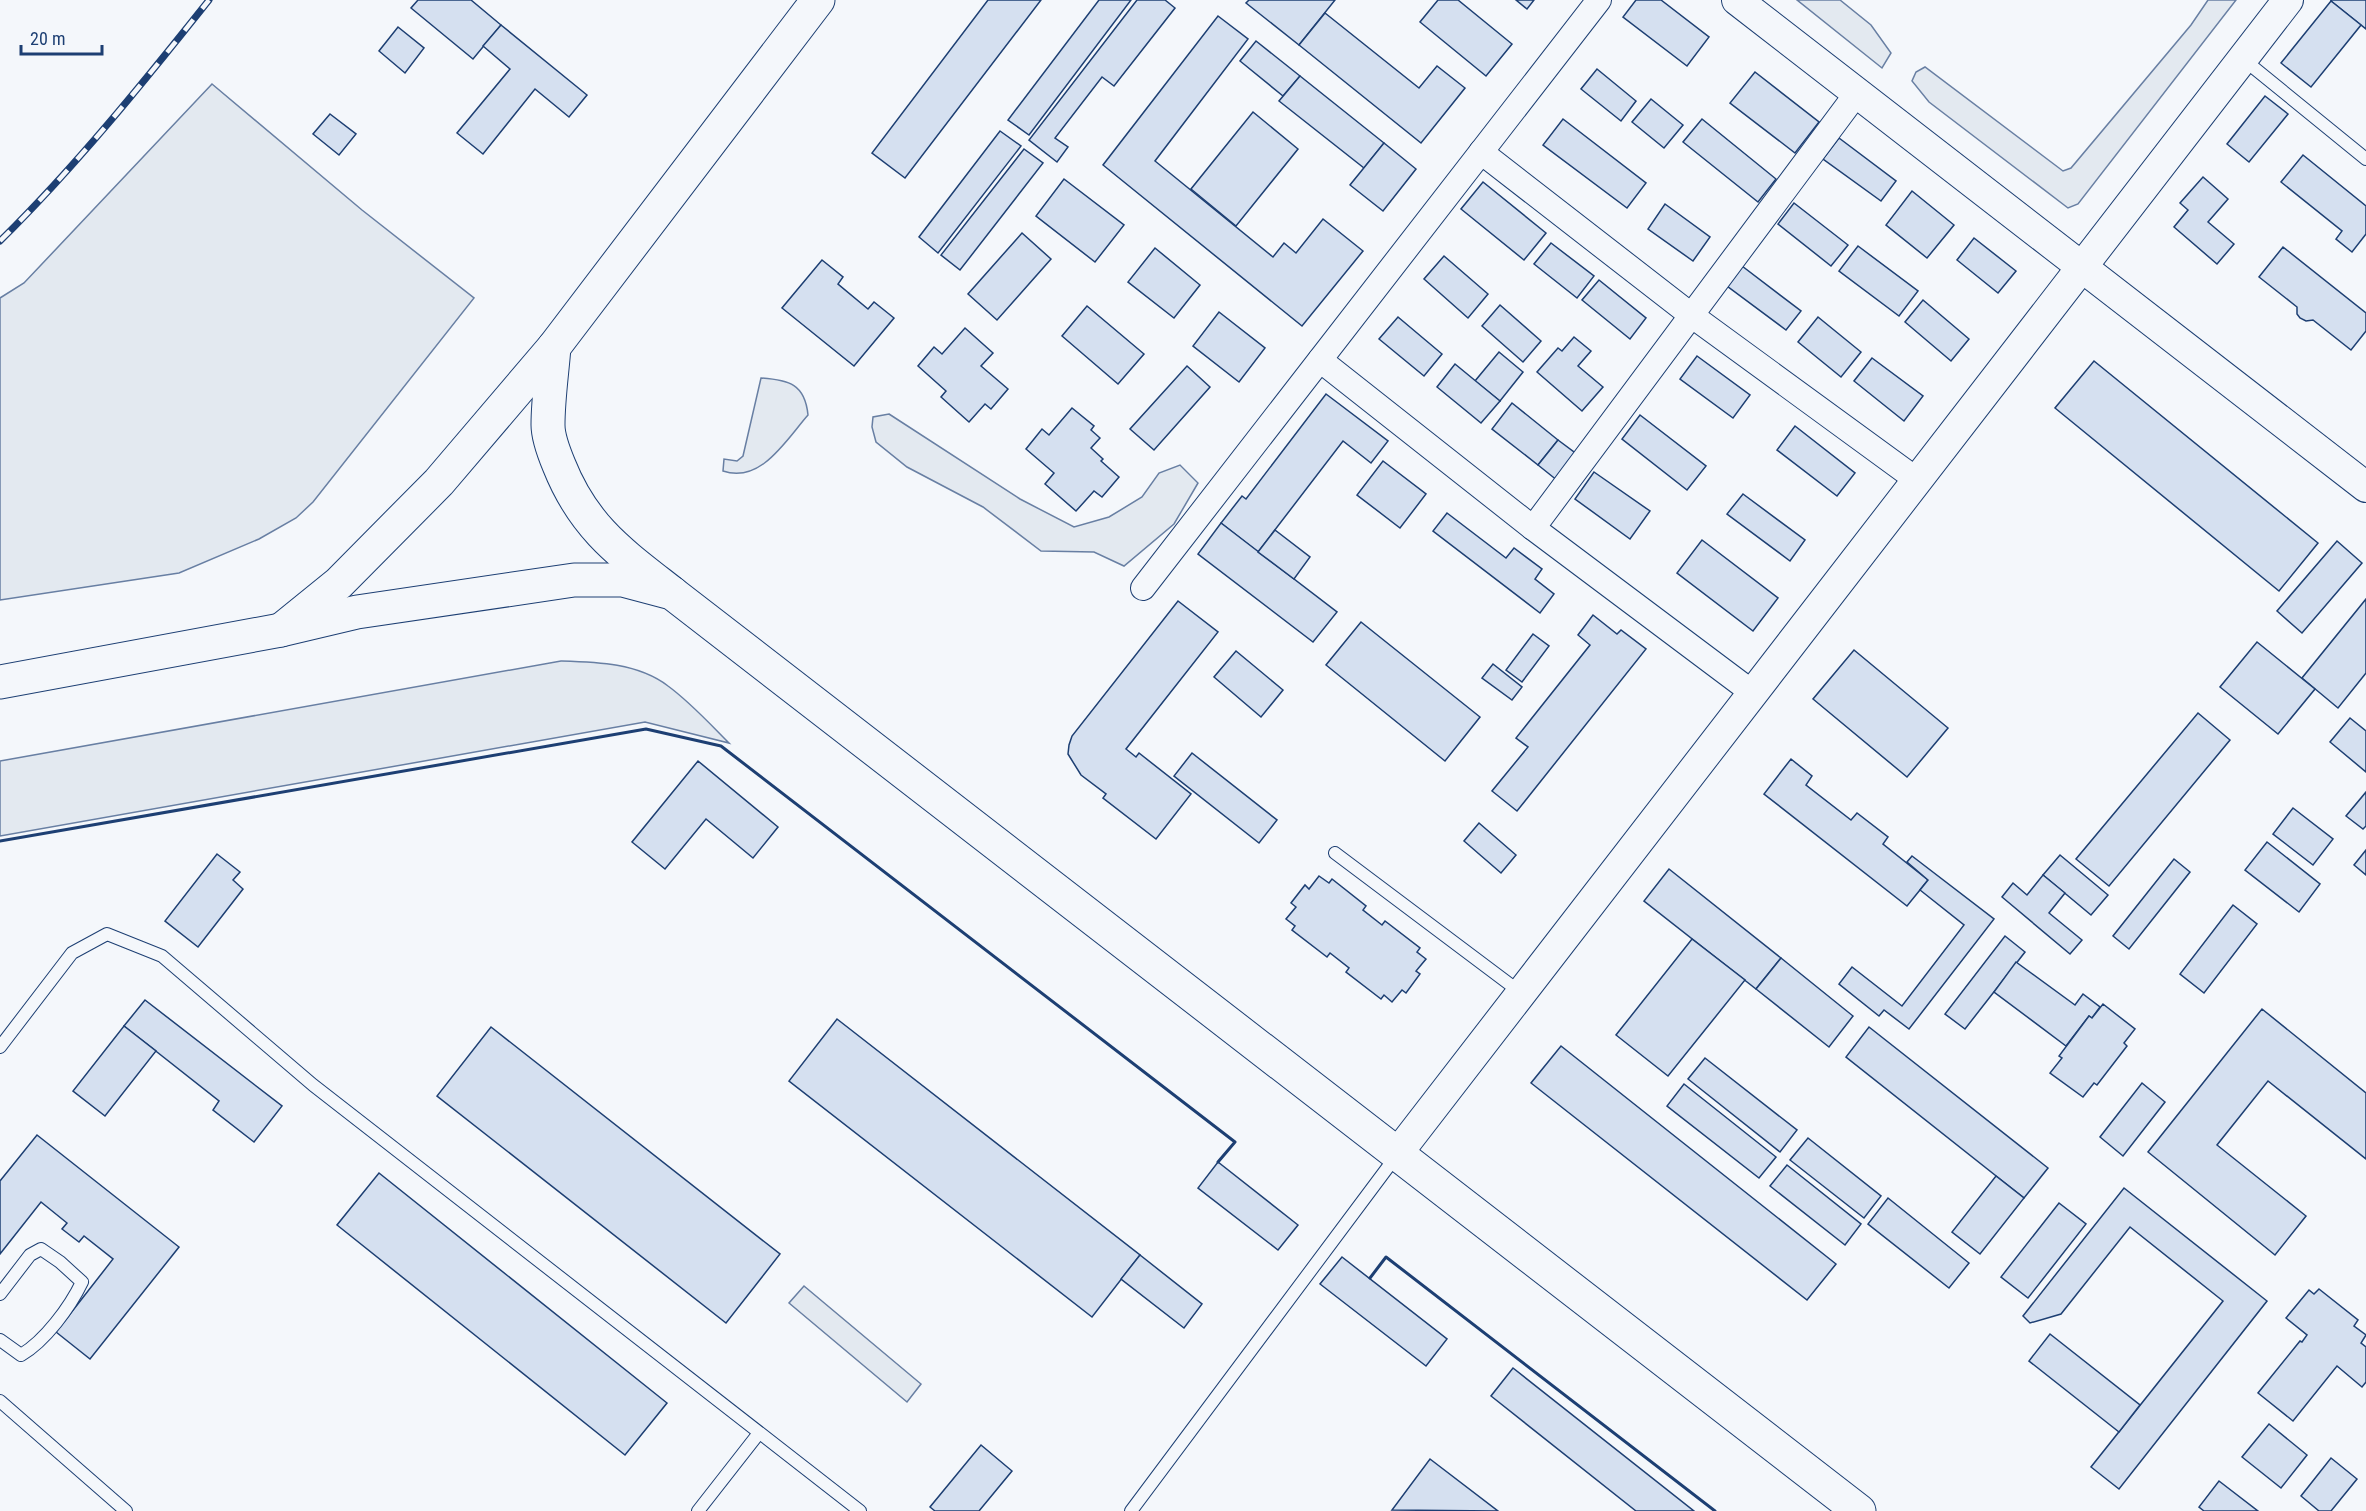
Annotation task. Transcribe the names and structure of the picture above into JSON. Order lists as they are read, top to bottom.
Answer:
{
  "scale_bar": "20 m"
}
